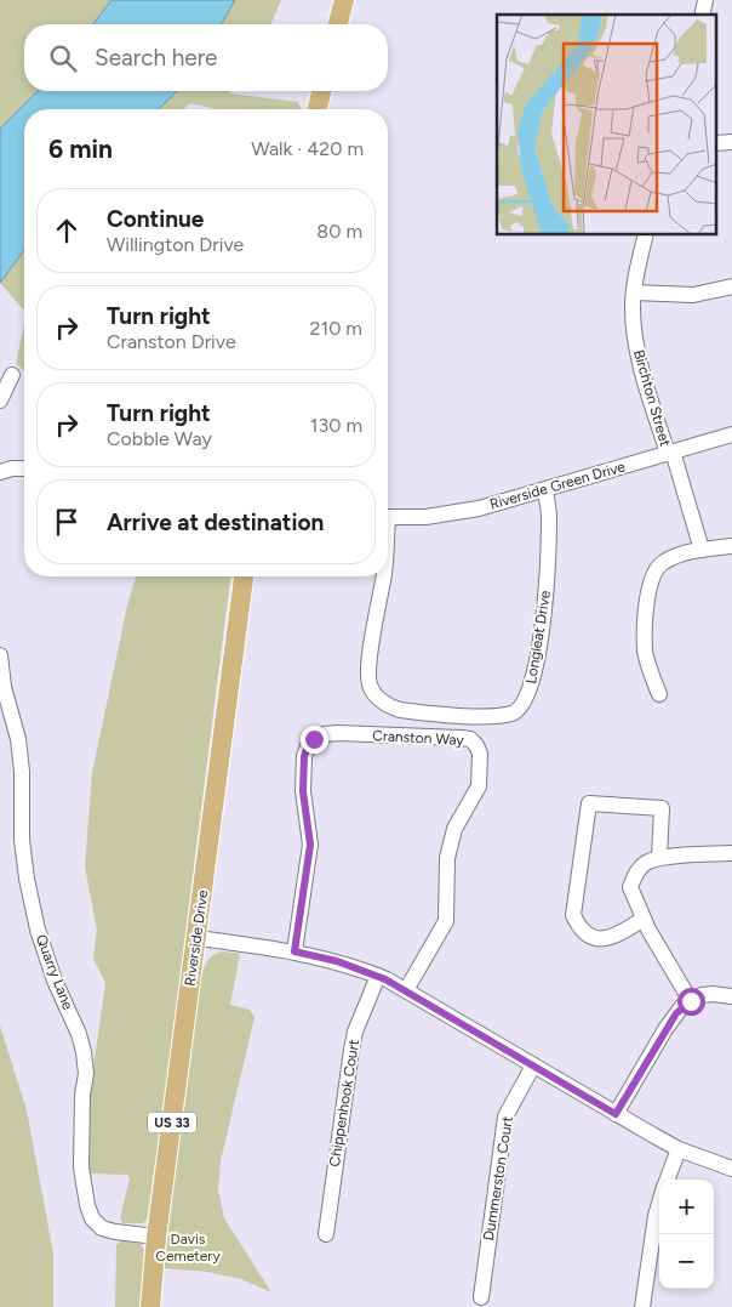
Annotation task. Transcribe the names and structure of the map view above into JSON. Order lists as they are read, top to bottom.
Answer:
{
  "streets": {
    "main road": ["Riverside Drive", "US 33"],
    "street": [
      "Birchton Street",
      "Riverside Green Drive",
      "Longleat Drive",
      "Cranston Way",
      "Quarry Lane",
      "Chippenhook Court",
      "Dummerston Court"
    ]
  },
  "crossings": [
    ["Birchton Street", "Riverside Green Drive"],
    ["Riverside Green Drive", "Longleat Drive"],
    ["Riverside Drive", "Quarry Lane"]
  ],
  "parks": ["Davis Cemetery"],
  "page": {
    "search": "Search here",
    "heading": ["6 min", "Walk · 420 m"],
    "list": [
      ["Continue", "Willington Drive", "80 m"],
      ["Turn right", "Cranston Drive", "210 m"],
      ["Turn right", "Cobble Way", "130 m"],
      "Arrive at destination"
    ],
    "map_buttons": ["+", "−"]
  }
}
